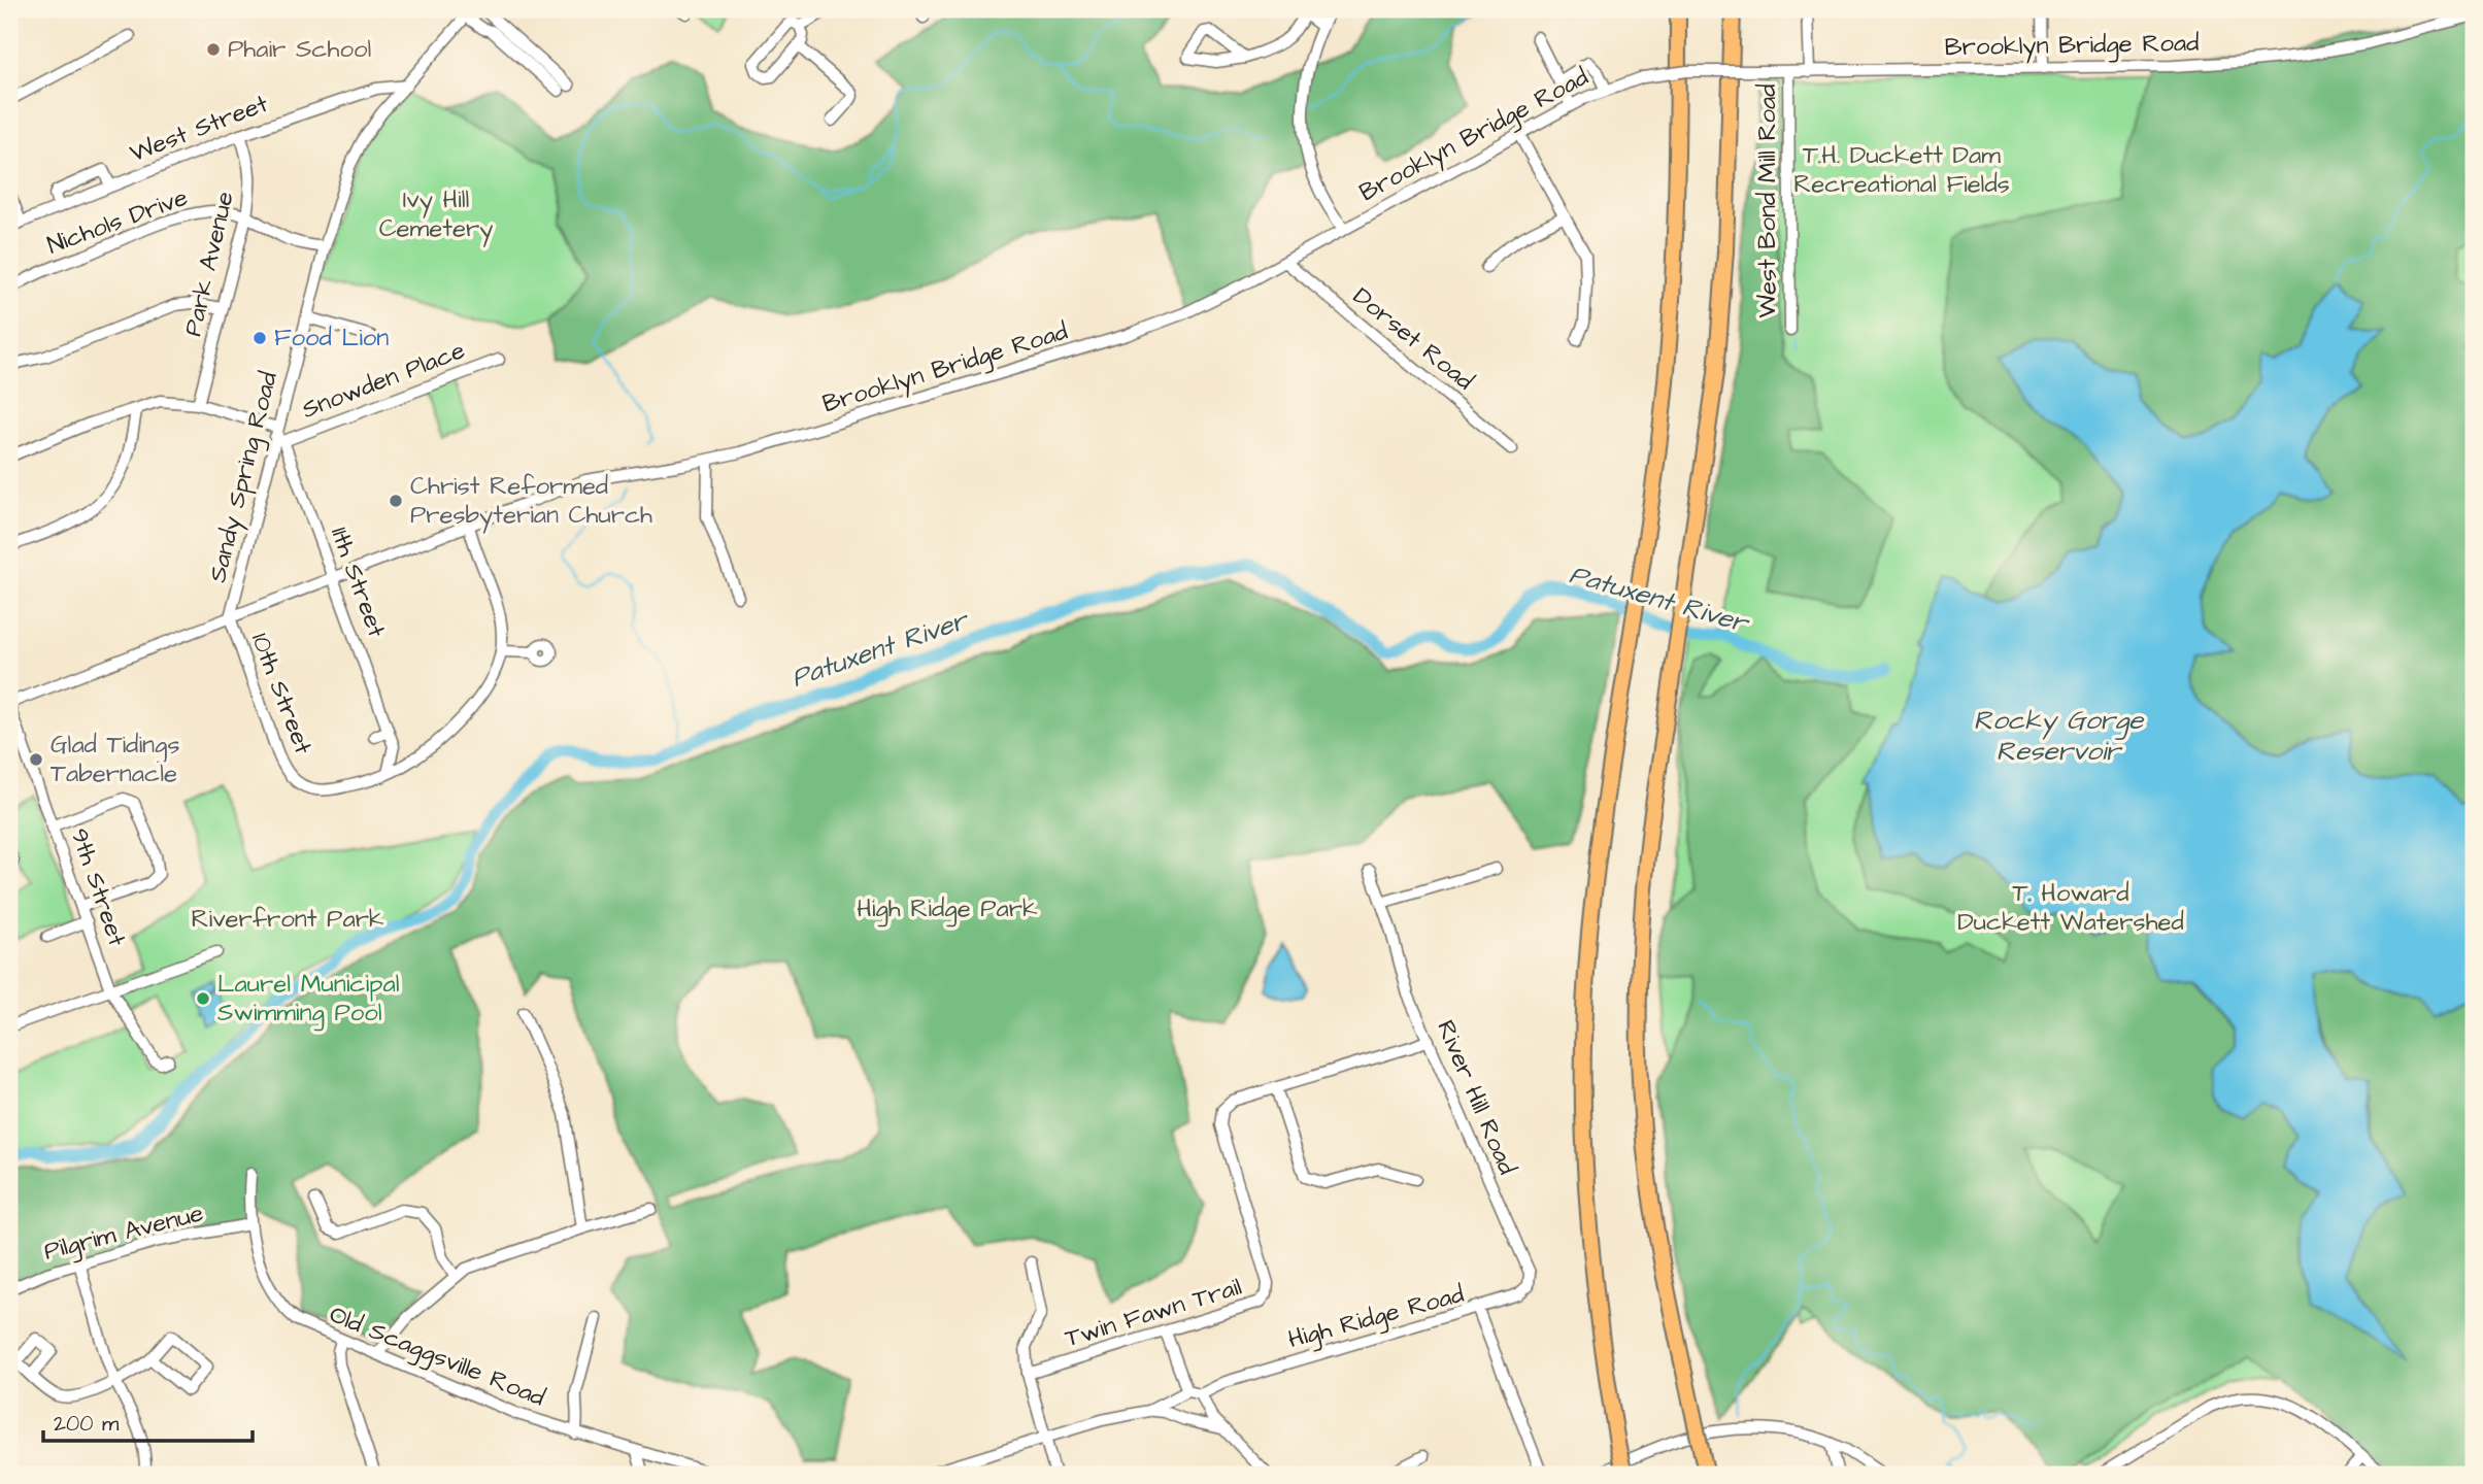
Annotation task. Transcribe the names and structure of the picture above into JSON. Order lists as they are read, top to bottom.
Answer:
{
  "streets": {
    "street": [
      "Brooklyn Bridge Road",
      "West Street",
      "West Bond Mill Road",
      "Nichols Drive",
      "Park Avenue",
      "Dorset Road",
      "Snowden Place",
      "Sandy Spring Road",
      "11th Street",
      "10th Street",
      "9th Street",
      "River Hill Road",
      "Pilgrim Avenue",
      "Twin Fawn Trail",
      "High Ridge Road",
      "Old Scaggsville Road"
    ]
  },
  "crossings": [
    ["Brooklyn Bridge Road", "West Bond Mill Road"],
    ["Brooklyn Bridge Road", "Dorset Road"],
    ["Brooklyn Bridge Road", "Sandy Spring Road"],
    ["Brooklyn Bridge Road", "11th Street"],
    ["Brooklyn Bridge Road", "10th Street"],
    ["Brooklyn Bridge Road", "9th Street"],
    ["West Street", "Park Avenue"],
    ["West Street", "Sandy Spring Road"],
    ["Nichols Drive", "Park Avenue"],
    ["Nichols Drive", "Sandy Spring Road"],
    ["Snowden Place", "Sandy Spring Road"],
    ["Snowden Place", "11th Street"],
    ["Sandy Spring Road", "11th Street"],
    ["Sandy Spring Road", "10th Street"],
    ["River Hill Road", "Twin Fawn Trail"],
    ["River Hill Road", "High Ridge Road"],
    ["Pilgrim Avenue", "Old Scaggsville Road"]
  ],
  "water": ["Patuxent River", "Rocky Gorge Reservoir"],
  "parks": [
    "T.H. Duckett Dam Recreational Fields",
    "Ivy Hill Cemetery",
    "T. Howard Duckett Watershed",
    "High Ridge Park",
    "Riverfront Park"
  ],
  "places": [
    "Phair School",
    "Food Lion",
    "Christ Reformed Presbyterian Church",
    "Glad Tidings Tabernacle",
    "Laurel Municipal Swimming Pool"
  ],
  "scale_bar": "200 m"
}
